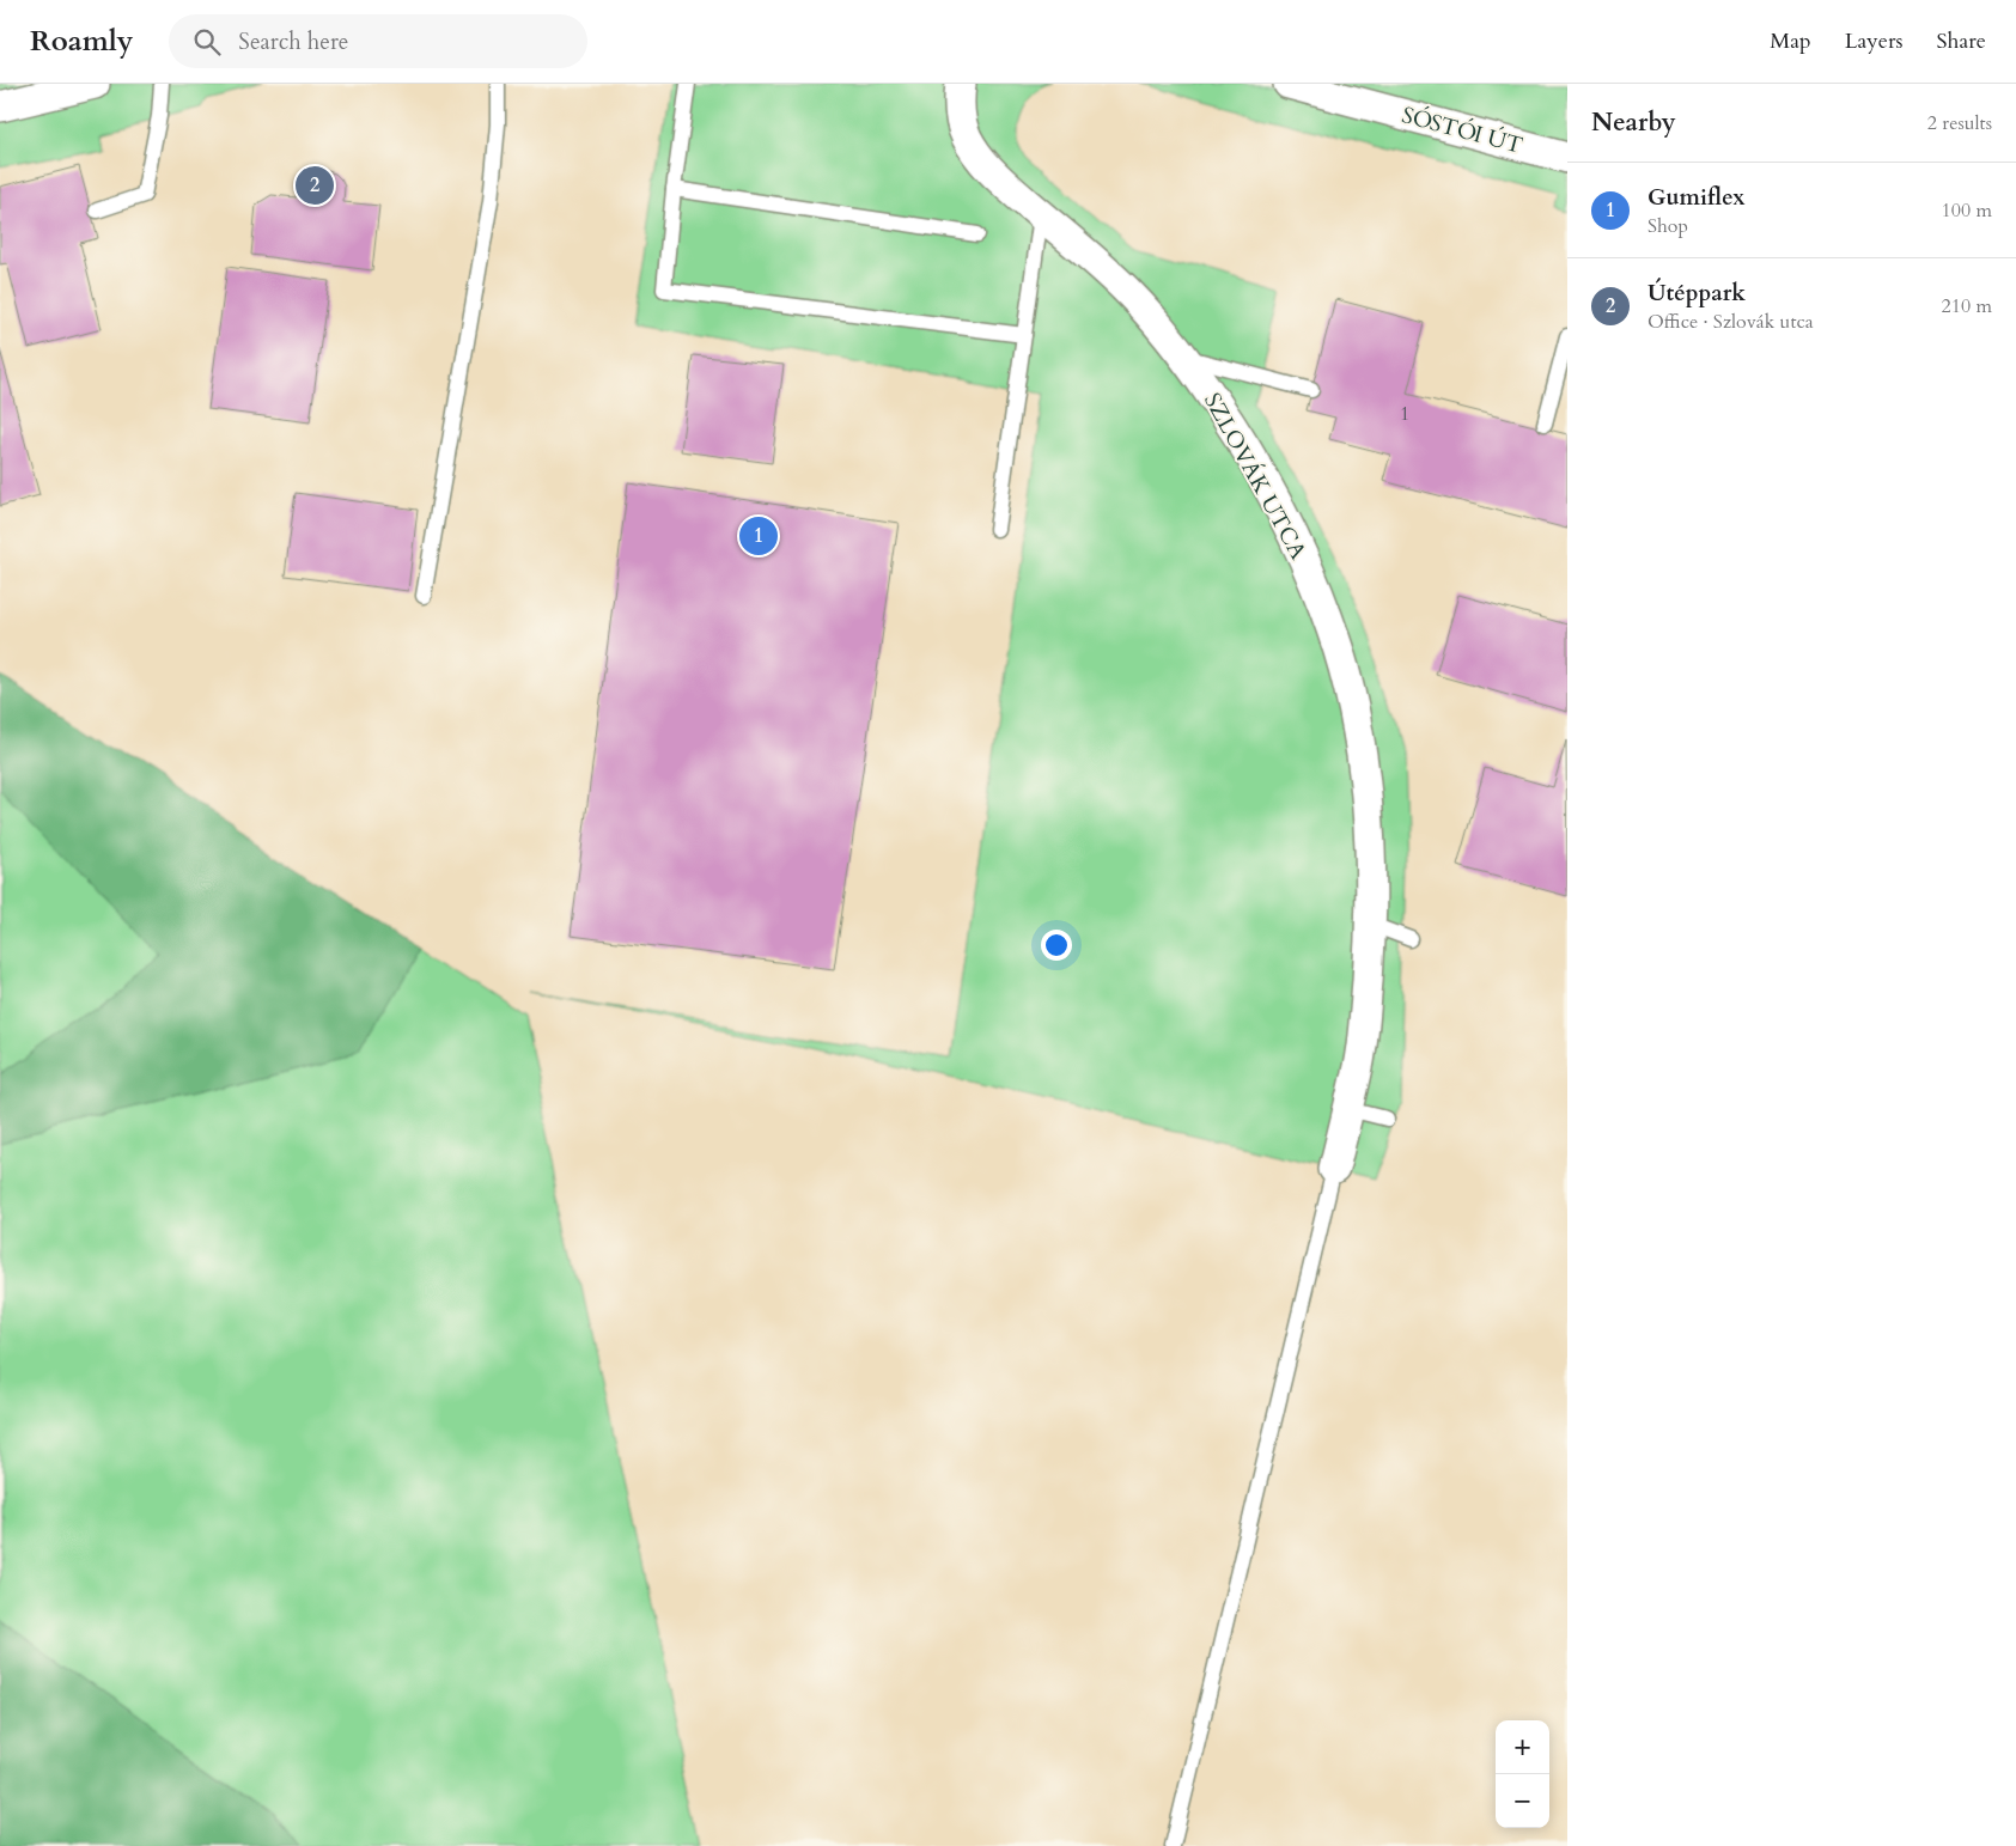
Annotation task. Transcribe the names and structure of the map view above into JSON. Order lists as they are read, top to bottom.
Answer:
{
  "streets": {
    "street": ["SÓSTÓI ÚT", "SZLOVÁK UTCA"]
  },
  "house_numbers": ["1"],
  "page": {
    "header": "Roamly",
    "search": "Search here",
    "nav": ["Map", "Layers", "Share"],
    "heading": ["Nearby", "2 results"],
    "list": [
      {
        "mark": "1",
        "name": "Gumiflex",
        "note": "Shop",
        "value": "100 m"
      },
      {
        "mark": "2",
        "name": "Útéppark",
        "note": "Office · Szlovák utca",
        "value": "210 m"
      }
    ],
    "pins": ["2", "1"],
    "map_buttons": ["+", "−"]
  }
}
